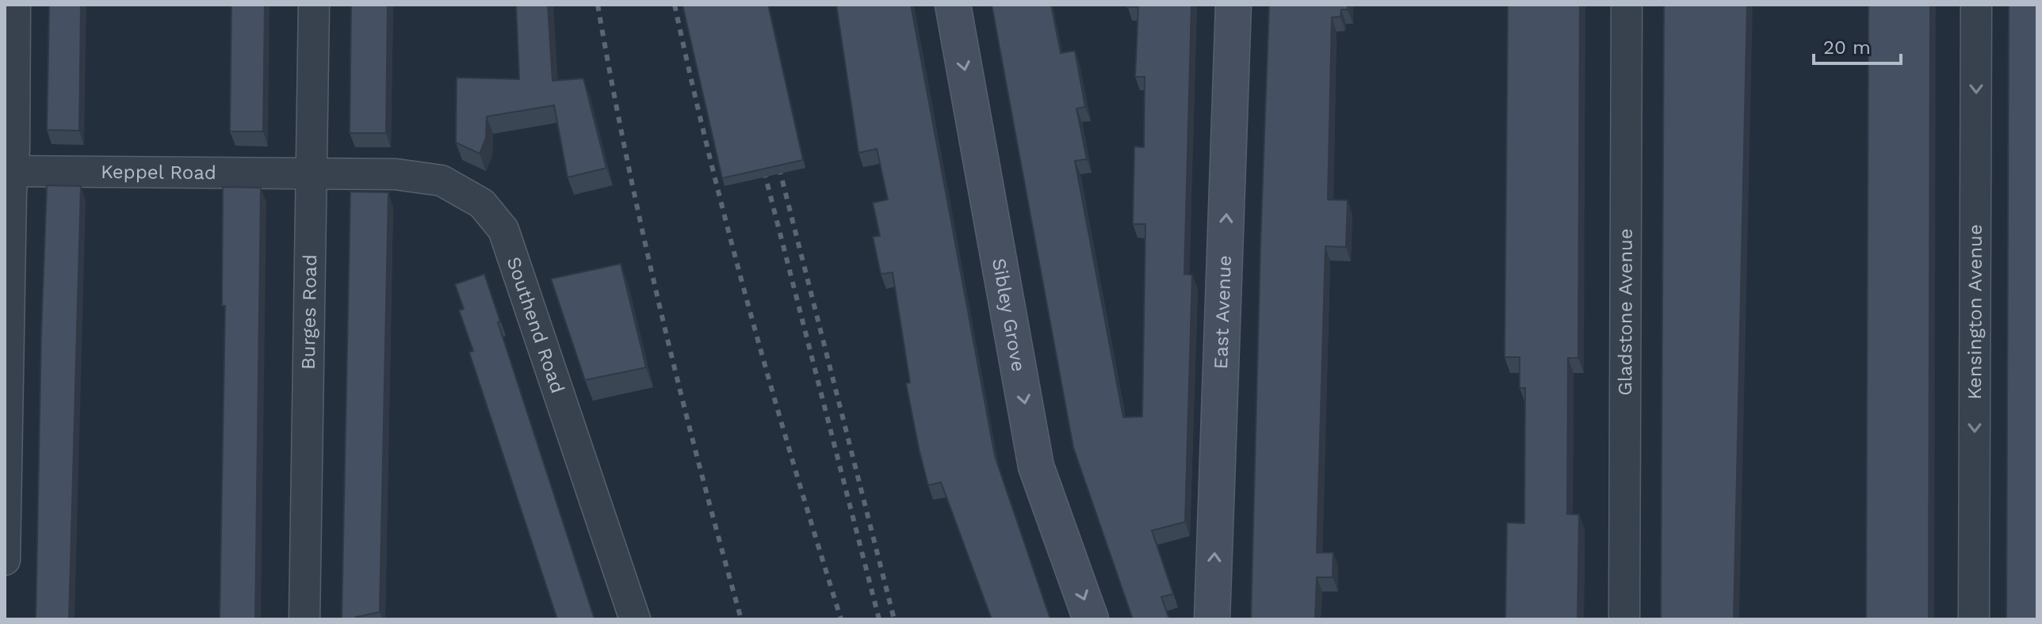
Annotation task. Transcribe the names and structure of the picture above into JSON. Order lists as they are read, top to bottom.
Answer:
{
  "streets": {
    "main road": ["East Avenue", "Sibley Grove"],
    "street": [
      "Keppel Road",
      "Burges Road",
      "Gladstone Avenue",
      "Kensington Avenue",
      "Southend Road"
    ]
  },
  "crossings": [
    ["Keppel Road", "Burges Road"],
    ["Keppel Road", "Southend Road"],
    ["Burges Road", "Southend Road"]
  ],
  "one_way": ["East Avenue", "Kensington Avenue", "Sibley Grove"],
  "scale_bar": "20 m"
}
